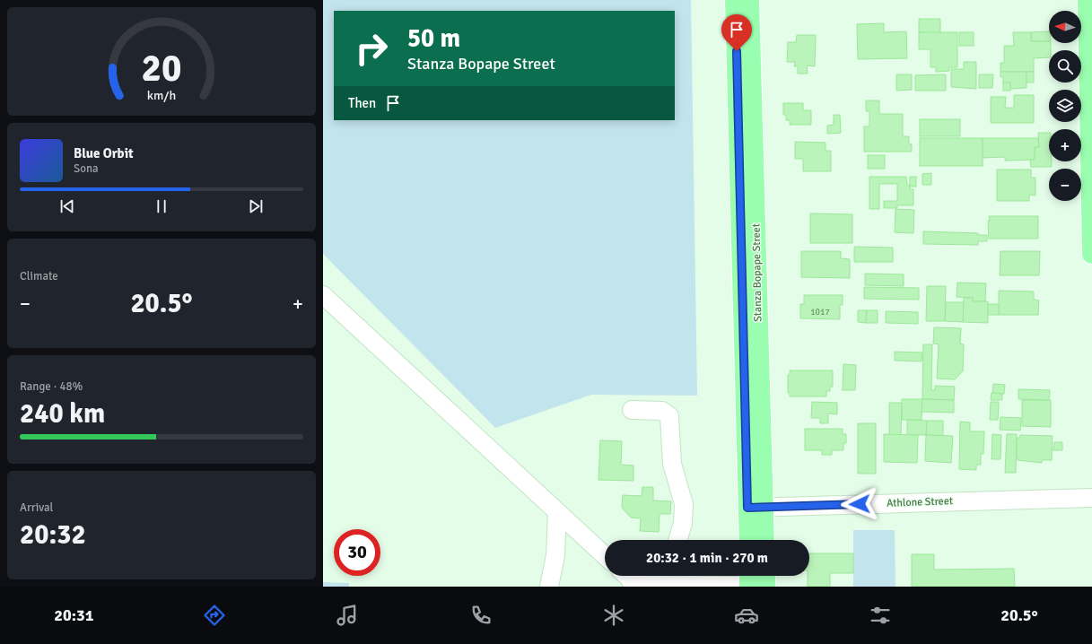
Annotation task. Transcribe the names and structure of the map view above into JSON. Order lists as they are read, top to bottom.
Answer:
{
  "streets": {
    "main road": ["Stanza Bopape Street"],
    "street": ["Athlone Street"]
  },
  "crossings": [
    ["Stanza Bopape Street", "Athlone Street"]
  ],
  "house_numbers": ["1017"],
  "north": "left",
  "page": {
    "map_buttons": ["+", "−"],
    "turn": ["50 m", "Stanza Bopape Street"],
    "then": "Then",
    "song": ["Blue Orbit", "Sona"],
    "tile": [
      "Climate",
      ["Range · 48%", "240 km"],
      ["Arrival", "20:32"]
    ],
    "heat": ["−", "20.5°", "+"],
    "limit": "30",
    "trip": "20:32 · 1 min · 270 m",
    "tabs": ["20:31", "20.5°"],
    "gauge": ["20", "km/h"]
  }
}
